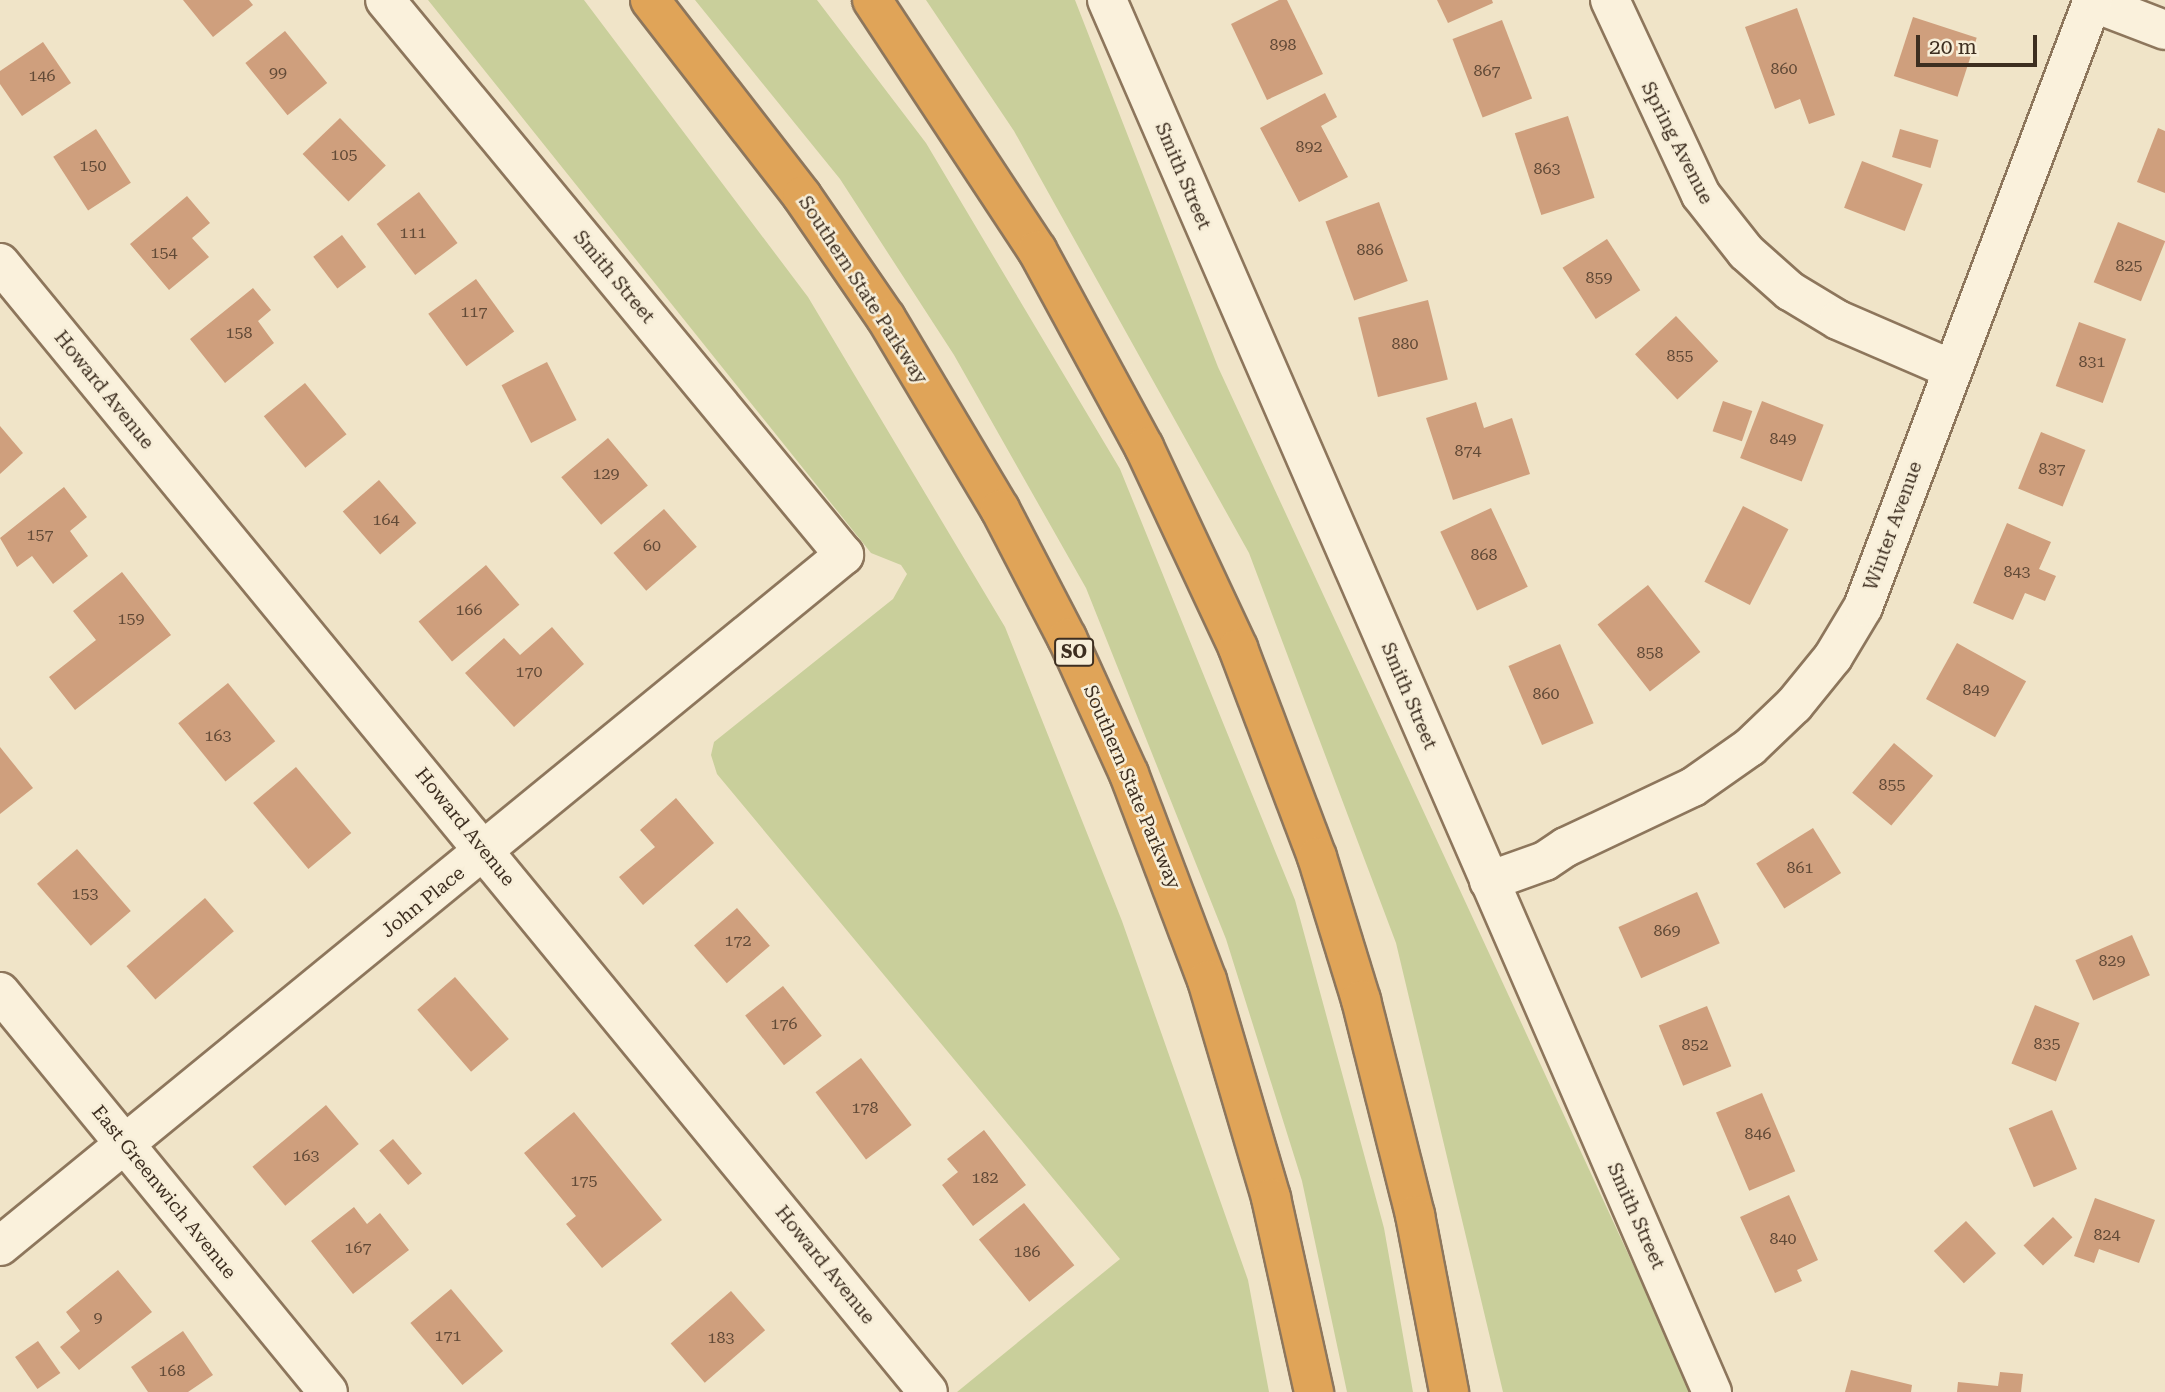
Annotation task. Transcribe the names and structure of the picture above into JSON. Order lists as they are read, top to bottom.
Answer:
{
  "streets": {
    "highway": ["Southern State Parkway", "SO"],
    "street": [
      "Spring Avenue",
      "Smith Street",
      "Howard Avenue",
      "Winter Avenue",
      "John Place",
      "East Greenwich Avenue"
    ]
  },
  "crossings": [
    ["Spring Avenue", "Winter Avenue"],
    ["Smith Street", "Winter Avenue"],
    ["Smith Street", "John Place"],
    ["Howard Avenue", "John Place"],
    ["John Place", "East Greenwich Avenue"]
  ],
  "house_numbers": [
    "898",
    "860",
    "867",
    "99",
    "146",
    "892",
    "105",
    "150",
    "863",
    "111",
    "886",
    "154",
    "825",
    "859",
    "117",
    "158",
    "880",
    "855",
    "831",
    "849",
    "874",
    "837",
    "129",
    "164",
    "157",
    "60",
    "868",
    "843",
    "166",
    "159",
    "858",
    "170",
    "849",
    "860",
    "163",
    "855",
    "861",
    "153",
    "869",
    "172",
    "829",
    "176",
    "835",
    "852",
    "178",
    "846",
    "163",
    "182",
    "175",
    "824",
    "840",
    "167",
    "186",
    "9",
    "171",
    "183",
    "168"
  ],
  "scale_bar": "20 m"
}
